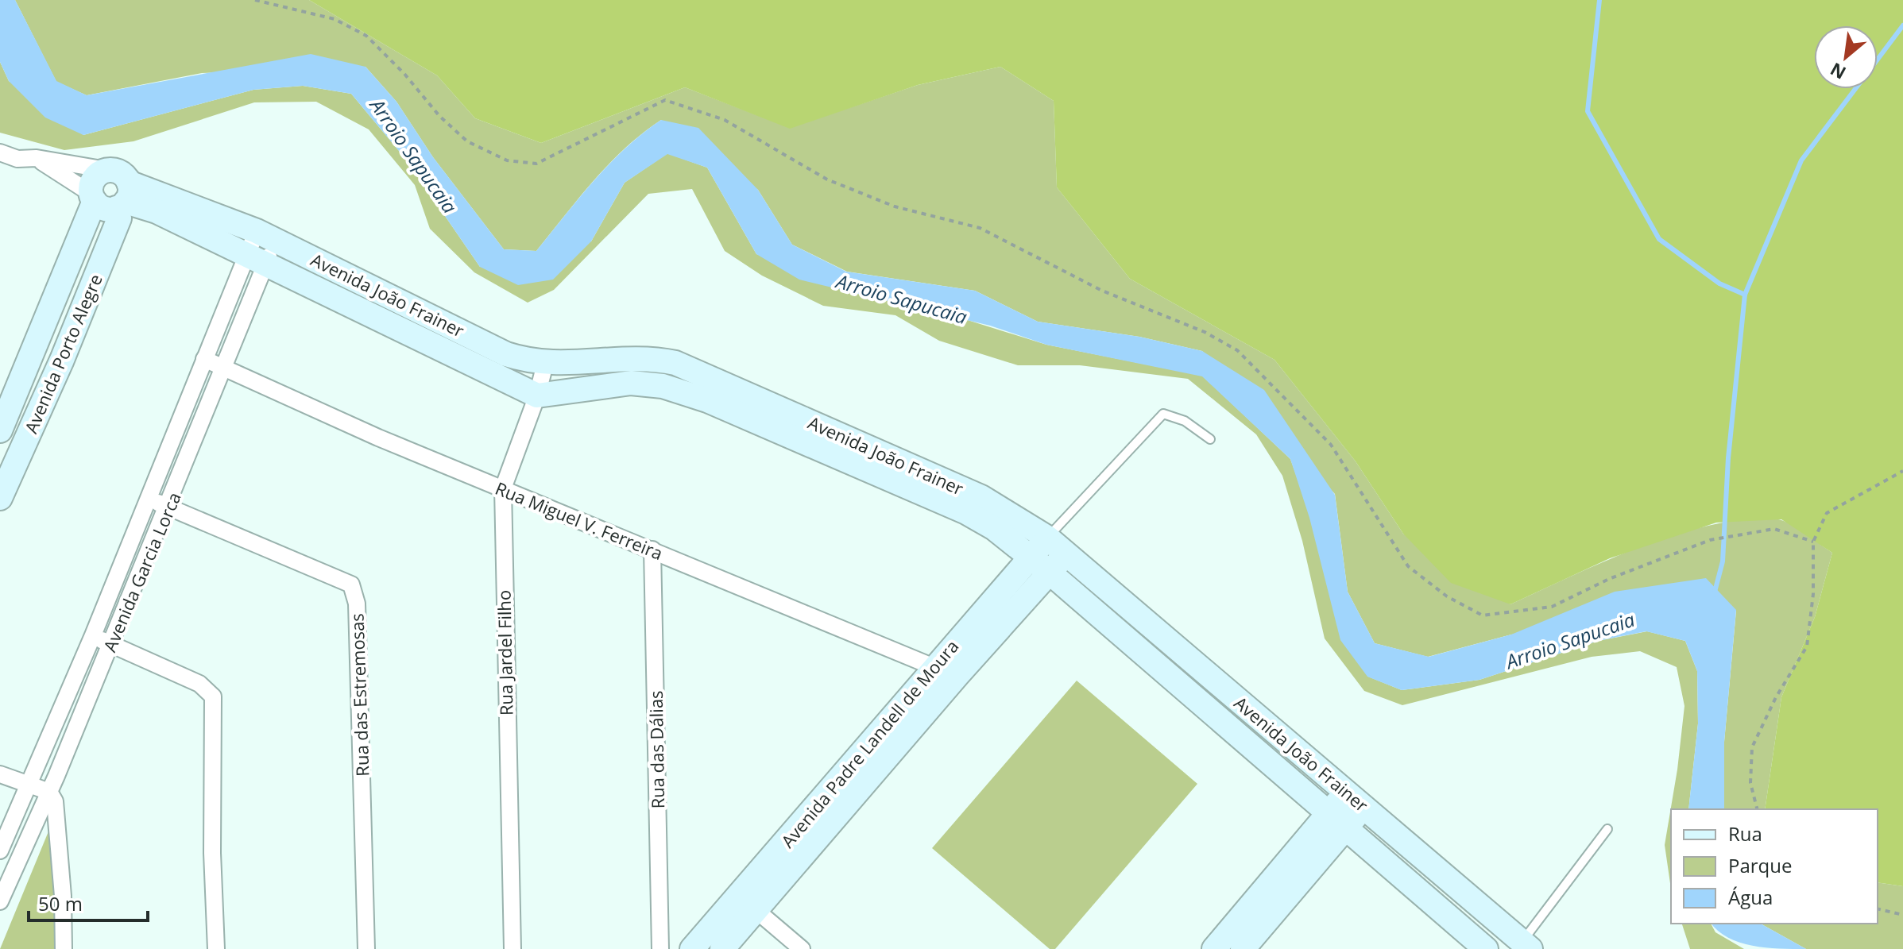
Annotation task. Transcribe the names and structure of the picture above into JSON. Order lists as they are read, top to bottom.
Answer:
{
  "streets": {
    "street": [
      "Avenida João Frainer",
      "Avenida Porto Alegre",
      "Rua Miguel V. Ferreira",
      "Avenida Garcia Lorca",
      "Rua Jardel Filho",
      "Rua das Estremosas",
      "Avenida Padre Landell de Moura",
      "Rua das Dálias"
    ]
  },
  "crossings": [
    ["Avenida João Frainer", "Avenida Porto Alegre"],
    ["Avenida João Frainer", "Avenida Garcia Lorca"],
    ["Avenida João Frainer", "Rua Jardel Filho"],
    ["Avenida João Frainer", "Avenida Padre Landell de Moura"],
    ["Rua Miguel V. Ferreira", "Avenida Garcia Lorca"],
    ["Rua Miguel V. Ferreira", "Rua Jardel Filho"],
    ["Rua Miguel V. Ferreira", "Avenida Padre Landell de Moura"],
    ["Rua Miguel V. Ferreira", "Rua das Dálias"],
    ["Avenida Garcia Lorca", "Rua das Estremosas"]
  ],
  "water": ["Arroio Sapucaia"],
  "legend": ["Rua", "Parque", "Água"],
  "scale_bar": "50 m",
  "north": "bottom left"
}
